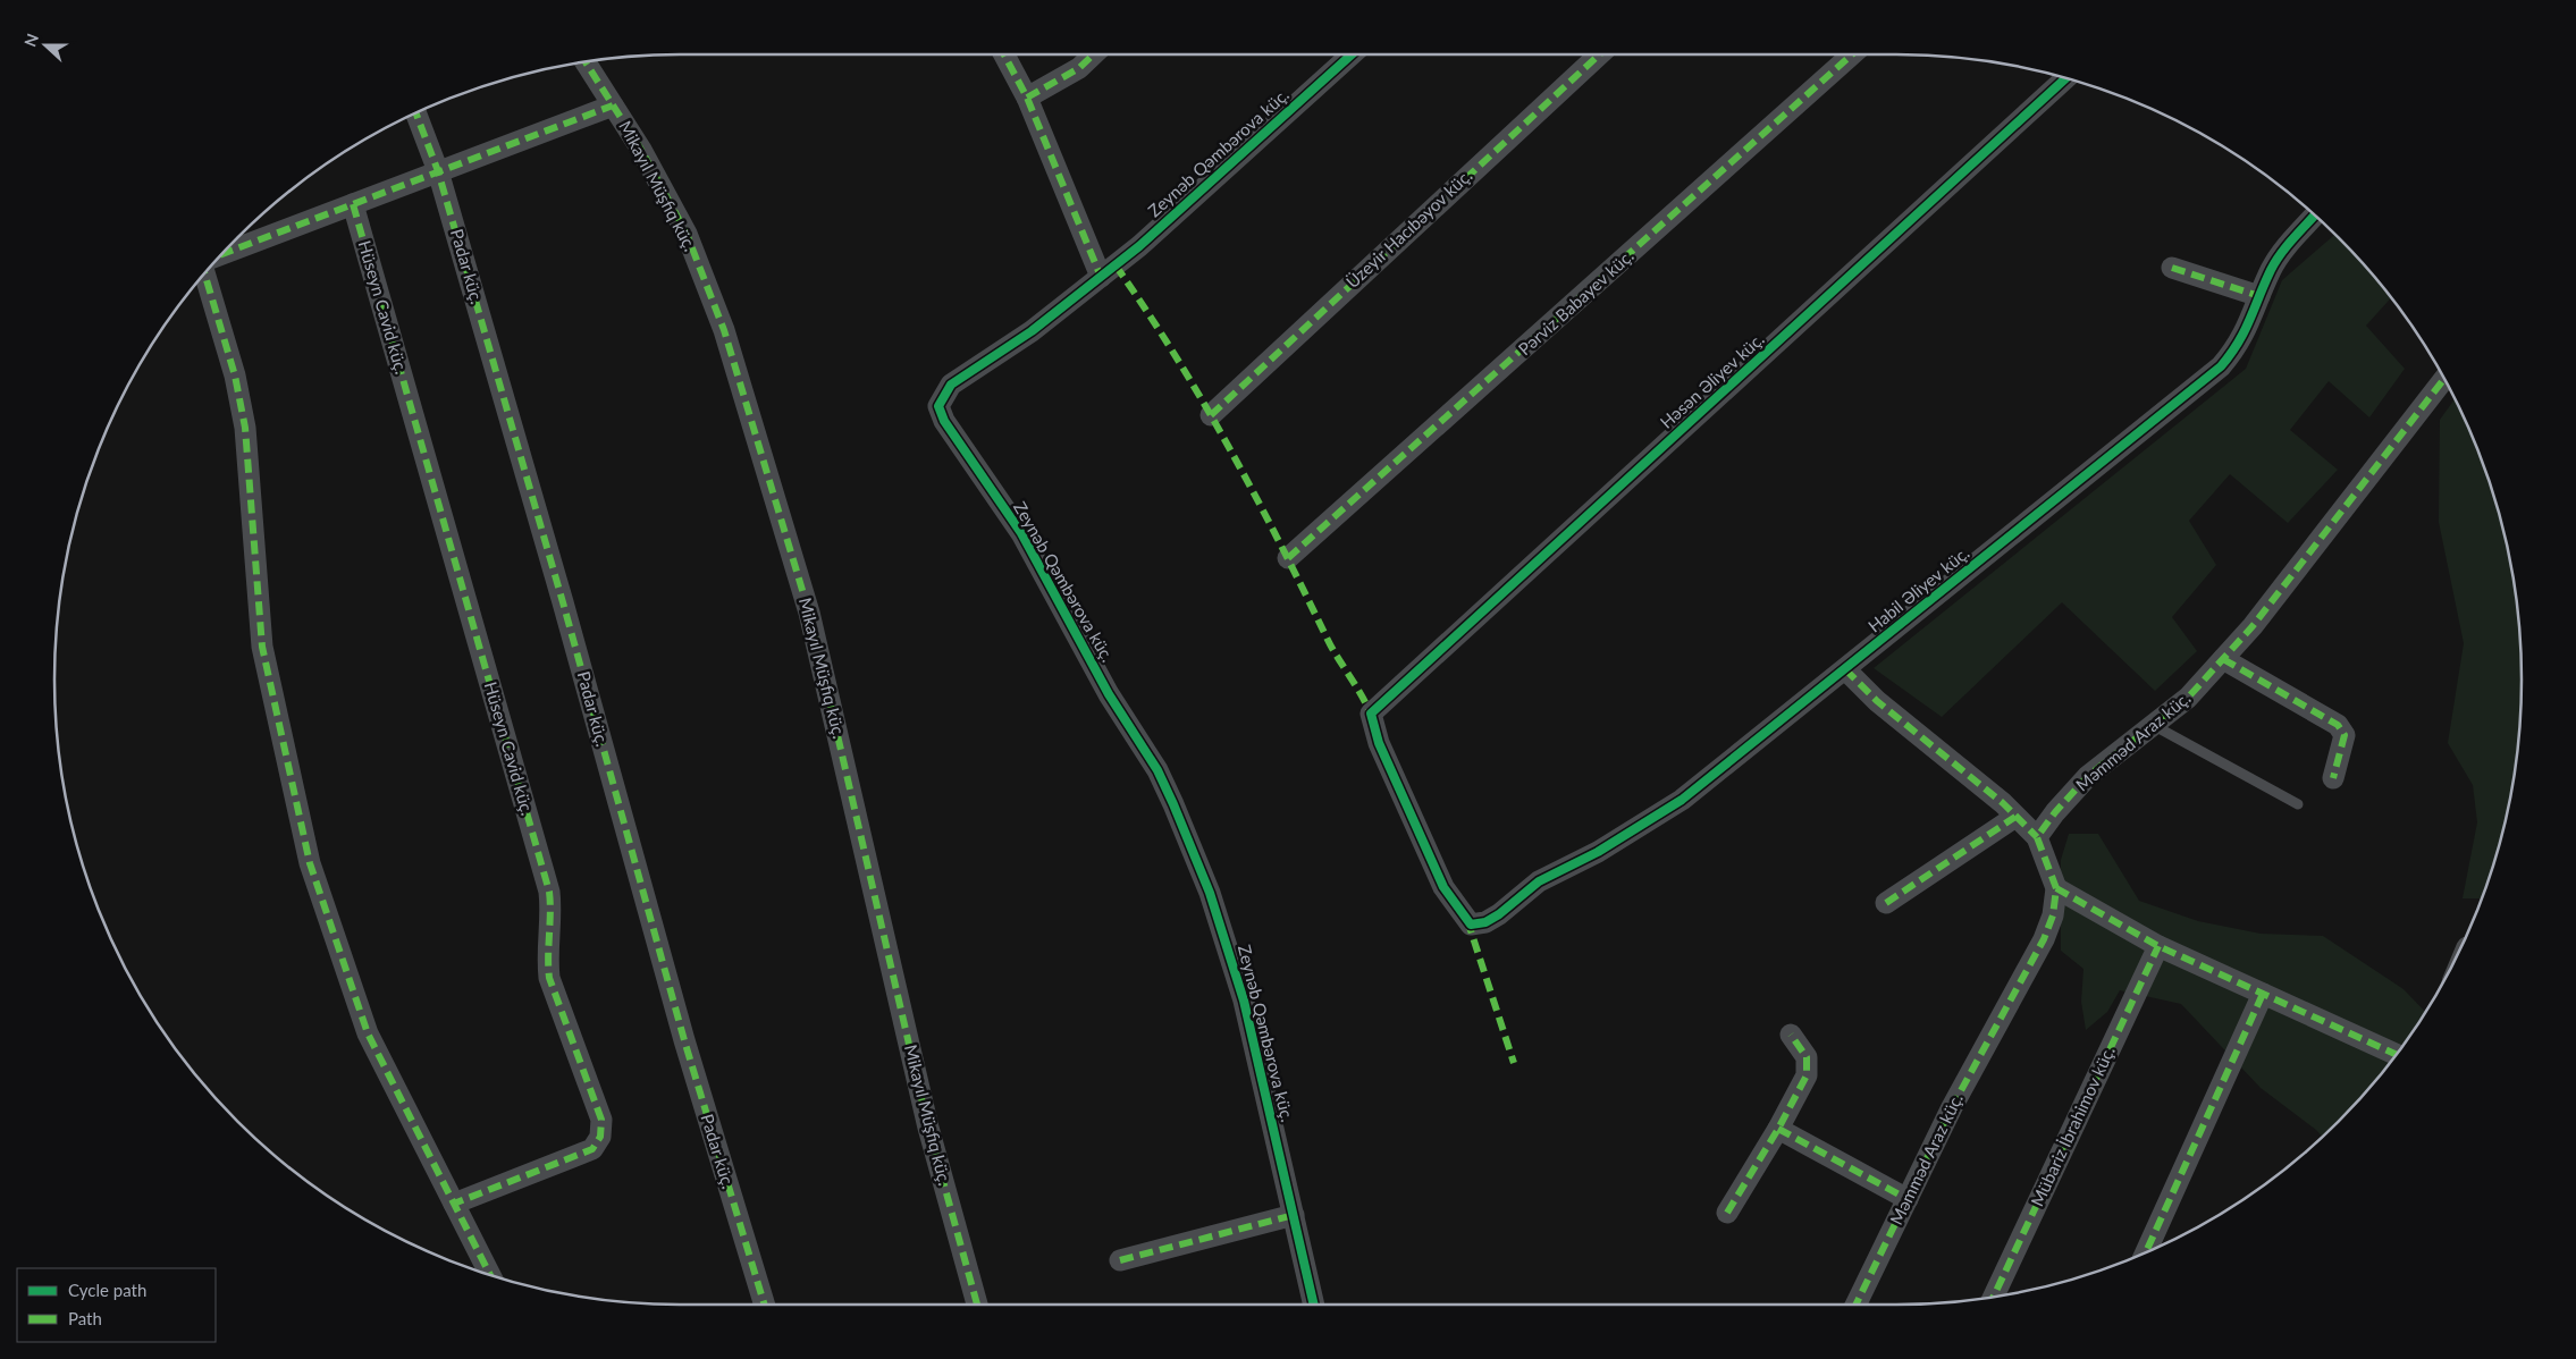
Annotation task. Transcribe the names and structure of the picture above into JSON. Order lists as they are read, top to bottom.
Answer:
{
  "streets": {
    "street": [
      "Zeynəb Qəmbərova küç.",
      "Mikayıl Müşfiq küç.",
      "Üzeyir Hacıbəyov küç.",
      "Padar küç.",
      "Pərviz Babayev küç.",
      "Hüseyn Cavid küç.",
      "Həsən Əliyev küç.",
      "Habil Əliyev küç.",
      "Məmməd Araz küç.",
      "Mübariz İbrahimov küç."
    ]
  },
  "crossings": [
    ["Həsən Əliyev küç.", "Habil Əliyev küç."]
  ],
  "legend": ["Cycle path", "Path"],
  "north": "left"
}
